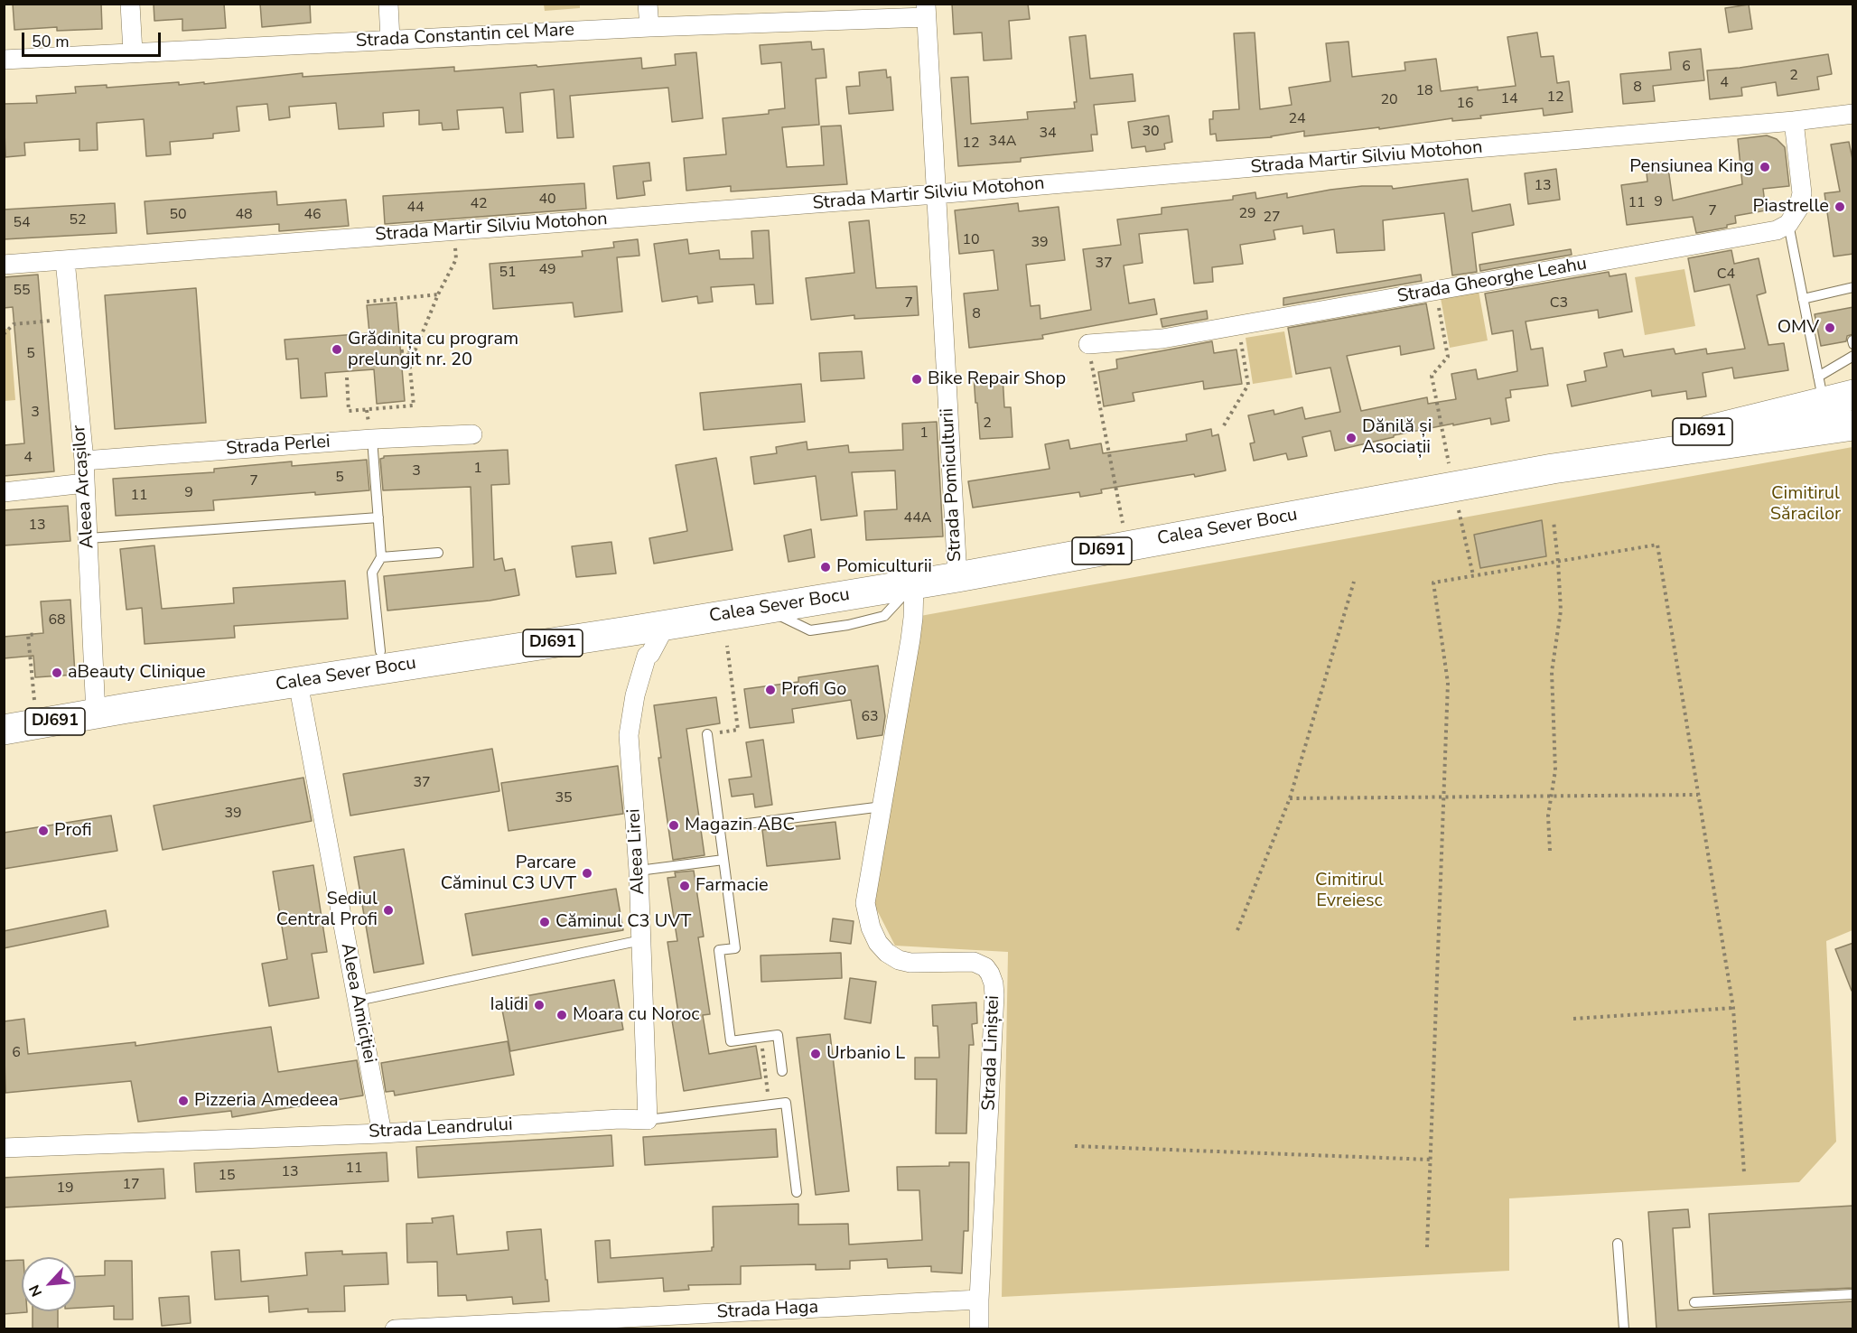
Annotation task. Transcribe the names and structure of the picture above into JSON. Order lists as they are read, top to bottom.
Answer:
{
  "streets": {
    "main road": ["DJ691", "Calea Sever Bocu"],
    "street": [
      "Strada Constantin cel Mare",
      "Strada Martir Silviu Motohon",
      "Strada Gheorghe Leahu",
      "Strada Perlei",
      "Strada Pomiculturii",
      "Aleea Arcașilor",
      "Aleea Lirei",
      "Aleea Amiciției",
      "Strada Liniștei",
      "Strada Leandrului",
      "Strada Haga"
    ]
  },
  "crossings": [
    ["Strada Constantin cel Mare", "Strada Pomiculturii"],
    ["Strada Martir Silviu Motohon", "Strada Pomiculturii"],
    ["Strada Martir Silviu Motohon", "Aleea Arcașilor"],
    ["Strada Perlei", "Aleea Arcașilor"],
    ["Strada Pomiculturii", "Calea Sever Bocu"],
    ["Aleea Arcașilor", "Calea Sever Bocu"],
    ["Calea Sever Bocu", "Aleea Lirei"],
    ["Calea Sever Bocu", "Aleea Amiciției"],
    ["Calea Sever Bocu", "Strada Liniștei"],
    ["Aleea Lirei", "Strada Leandrului"],
    ["Aleea Amiciției", "Strada Leandrului"],
    ["Strada Liniștei", "Strada Haga"]
  ],
  "parks": ["Cimitirul Săracilor", "Cimitirul Evreiesc"],
  "places": [
    "Pensiunea King",
    "Piastrelle",
    "OMV",
    "Grădinița cu program prelungit nr. 20",
    "Bike Repair Shop",
    "Dănilă și Asociații",
    "Pomiculturii",
    "aBeauty Clinique",
    "Profi Go",
    "Magazin ABC",
    "Profi",
    "Parcare Căminul C3 UVT",
    "Farmacie",
    "Sediul Central Profi",
    "Căminul C3 UVT",
    "Ialidi",
    "Moara cu Noroc",
    "Urbanio L",
    "Pizzeria Amedeea"
  ],
  "house_numbers": [
    "6",
    "2",
    "4",
    "8",
    "18",
    "12",
    "14",
    "20",
    "16",
    "24",
    "30",
    "34",
    "34A",
    "12",
    "13",
    "40",
    "9",
    "11",
    "42",
    "44",
    "7",
    "29",
    "50",
    "48",
    "46",
    "27",
    "52",
    "54",
    "10",
    "39",
    "37",
    "49",
    "51",
    "C4",
    "55",
    "7",
    "C3",
    "8",
    "5",
    "3",
    "2",
    "1",
    "4",
    "1",
    "3",
    "5",
    "7",
    "9",
    "11",
    "44A",
    "13",
    "68",
    "63",
    "37",
    "35",
    "39",
    "6",
    "11",
    "13",
    "15",
    "17",
    "19"
  ],
  "scale_bar": "50 m",
  "north": "bottom left"
}
